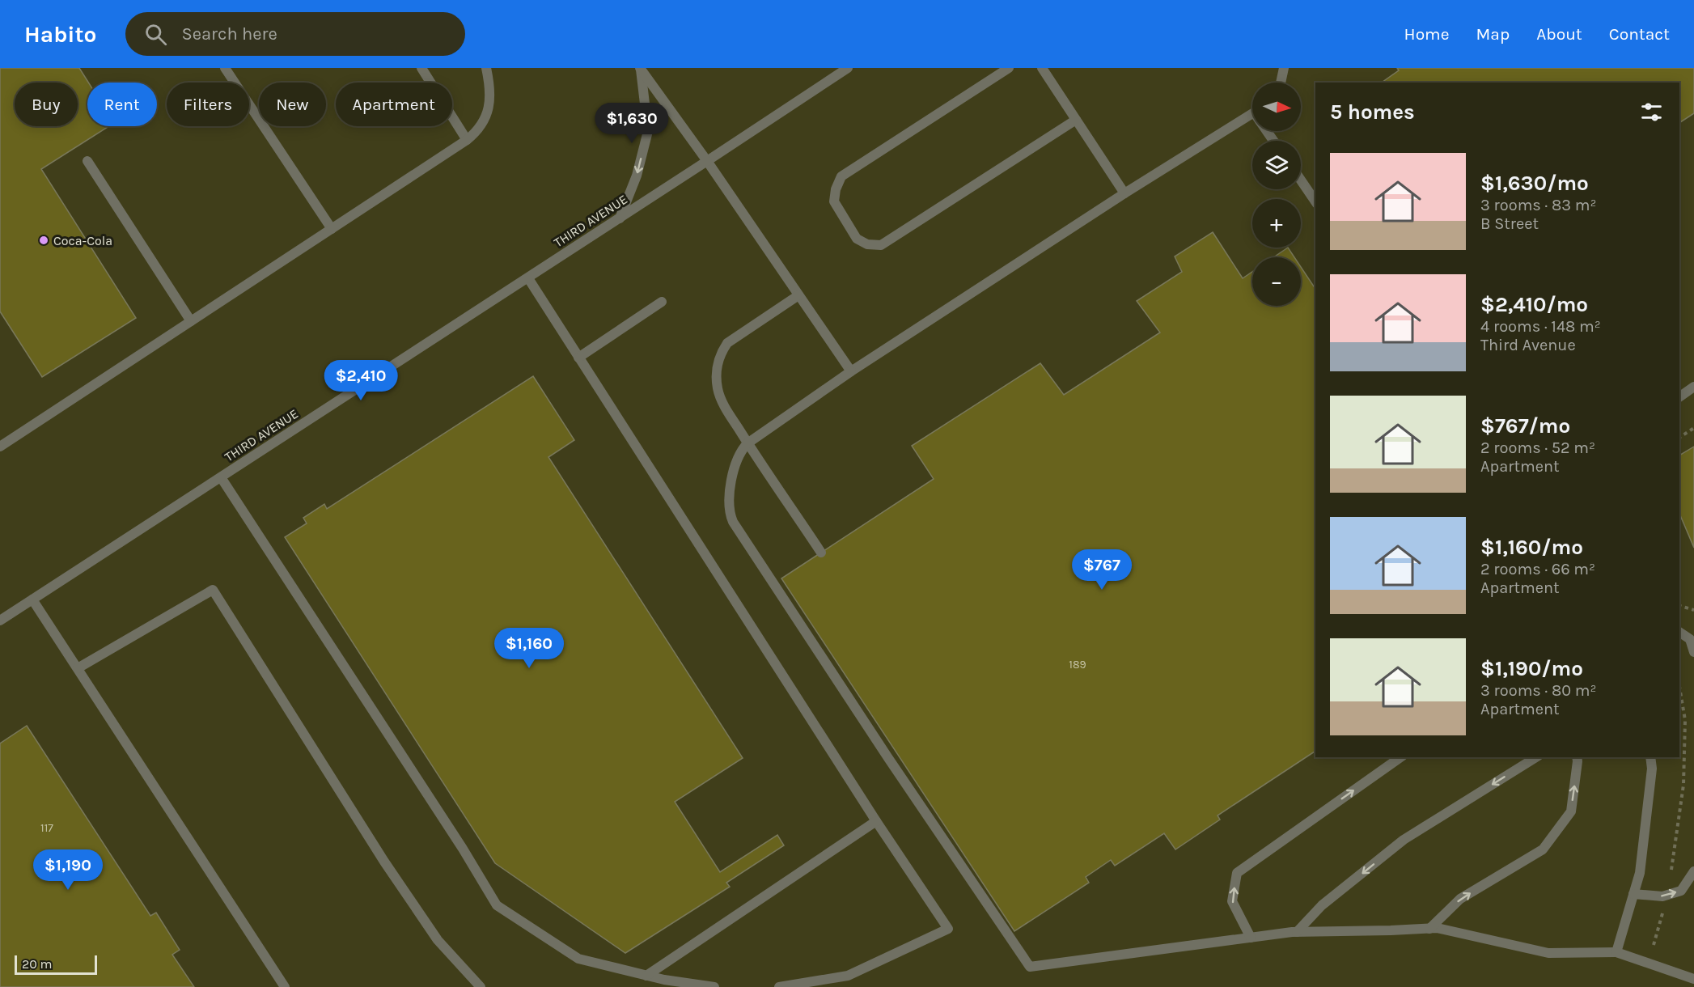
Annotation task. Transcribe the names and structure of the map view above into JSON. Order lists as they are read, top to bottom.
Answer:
{
  "streets": {
    "street": ["THIRD AVENUE"]
  },
  "places": ["Coca-Cola"],
  "house_numbers": ["189", "117"],
  "scale_bar": "20 m",
  "north": "right",
  "page": {
    "header": "Habito",
    "search": "Search here",
    "nav": [
      "Home",
      "Map",
      "About",
      "Contact"
    ],
    "map_buttons": ["+", "−"],
    "chip": [
      "Buy",
      "Rent",
      "Filters",
      "New",
      "Apartment"
    ],
    "heading": "5 homes",
    "price": [
      "$1,630",
      "$2,410",
      "$767",
      "$1,160",
      "$1,190"
    ],
    "list": [
      {
        "name": "$1,630/mo",
        "note": "3 rooms · 83 m² · B Street"
      },
      {
        "name": "$2,410/mo",
        "note": "4 rooms · 148 m² · Third Avenue"
      },
      {
        "name": "$767/mo",
        "note": "2 rooms · 52 m² · Apartment"
      },
      {
        "name": "$1,160/mo",
        "note": "2 rooms · 66 m² · Apartment"
      },
      {
        "name": "$1,190/mo",
        "note": "3 rooms · 80 m² · Apartment"
      }
    ],
    "scale": "20 m"
  }
}
